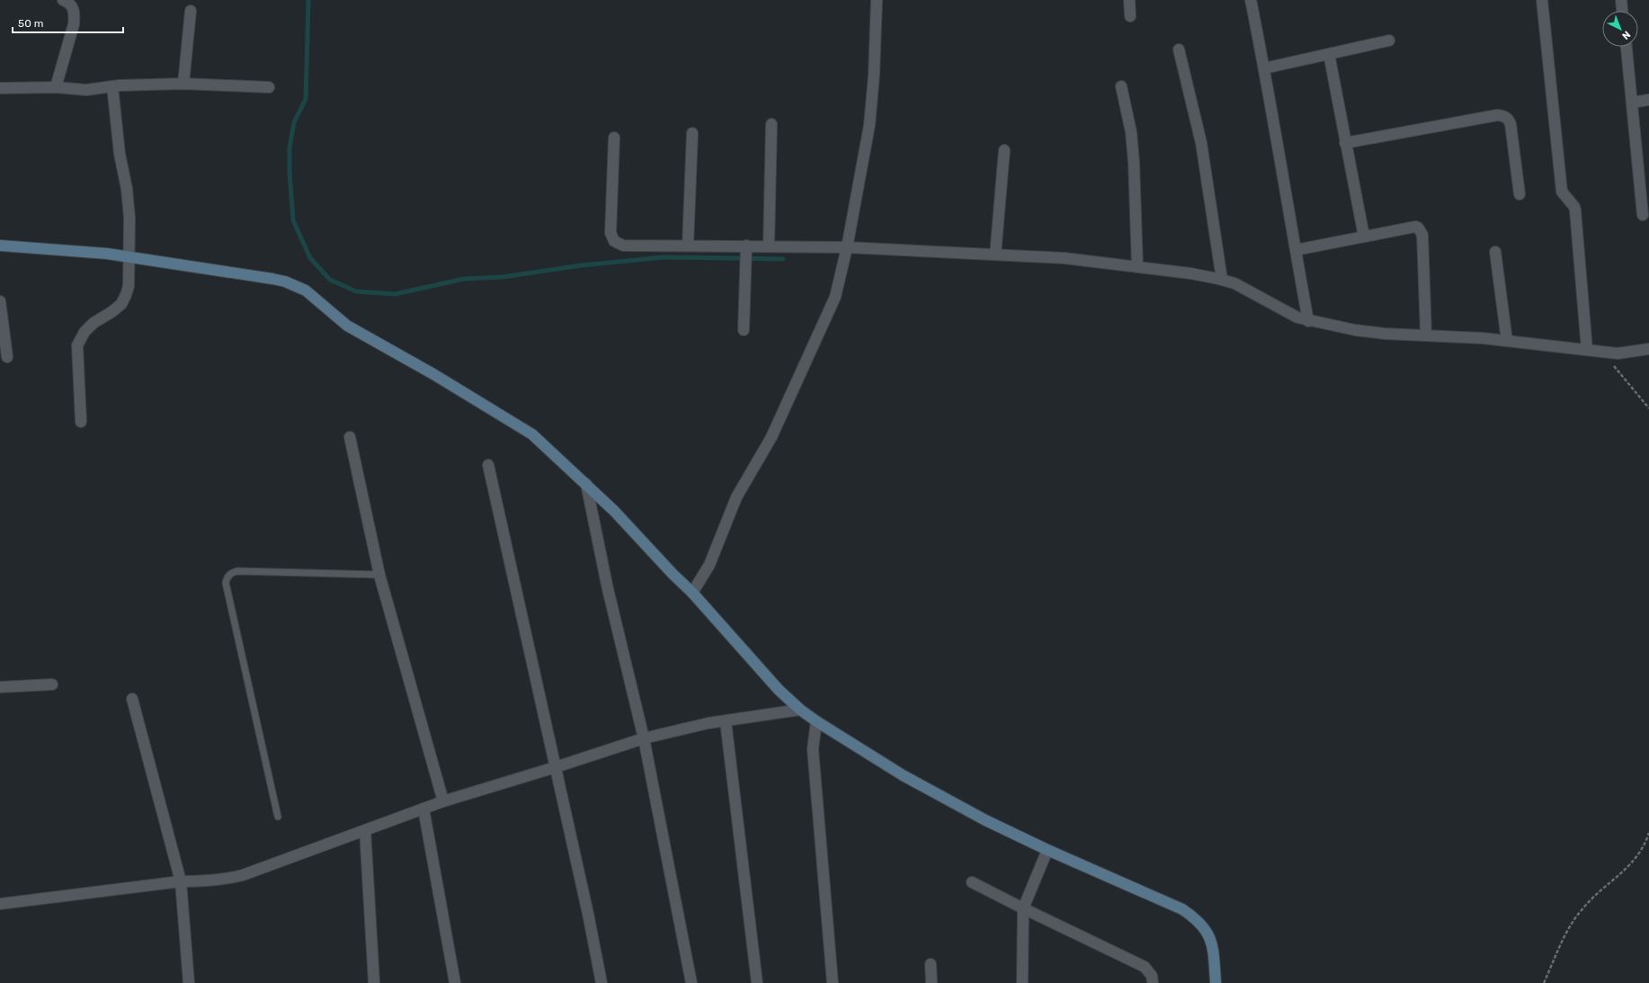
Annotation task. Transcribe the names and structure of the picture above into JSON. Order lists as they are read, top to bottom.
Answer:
{
  "scale_bar": "50 m",
  "north": "bottom right"
}
